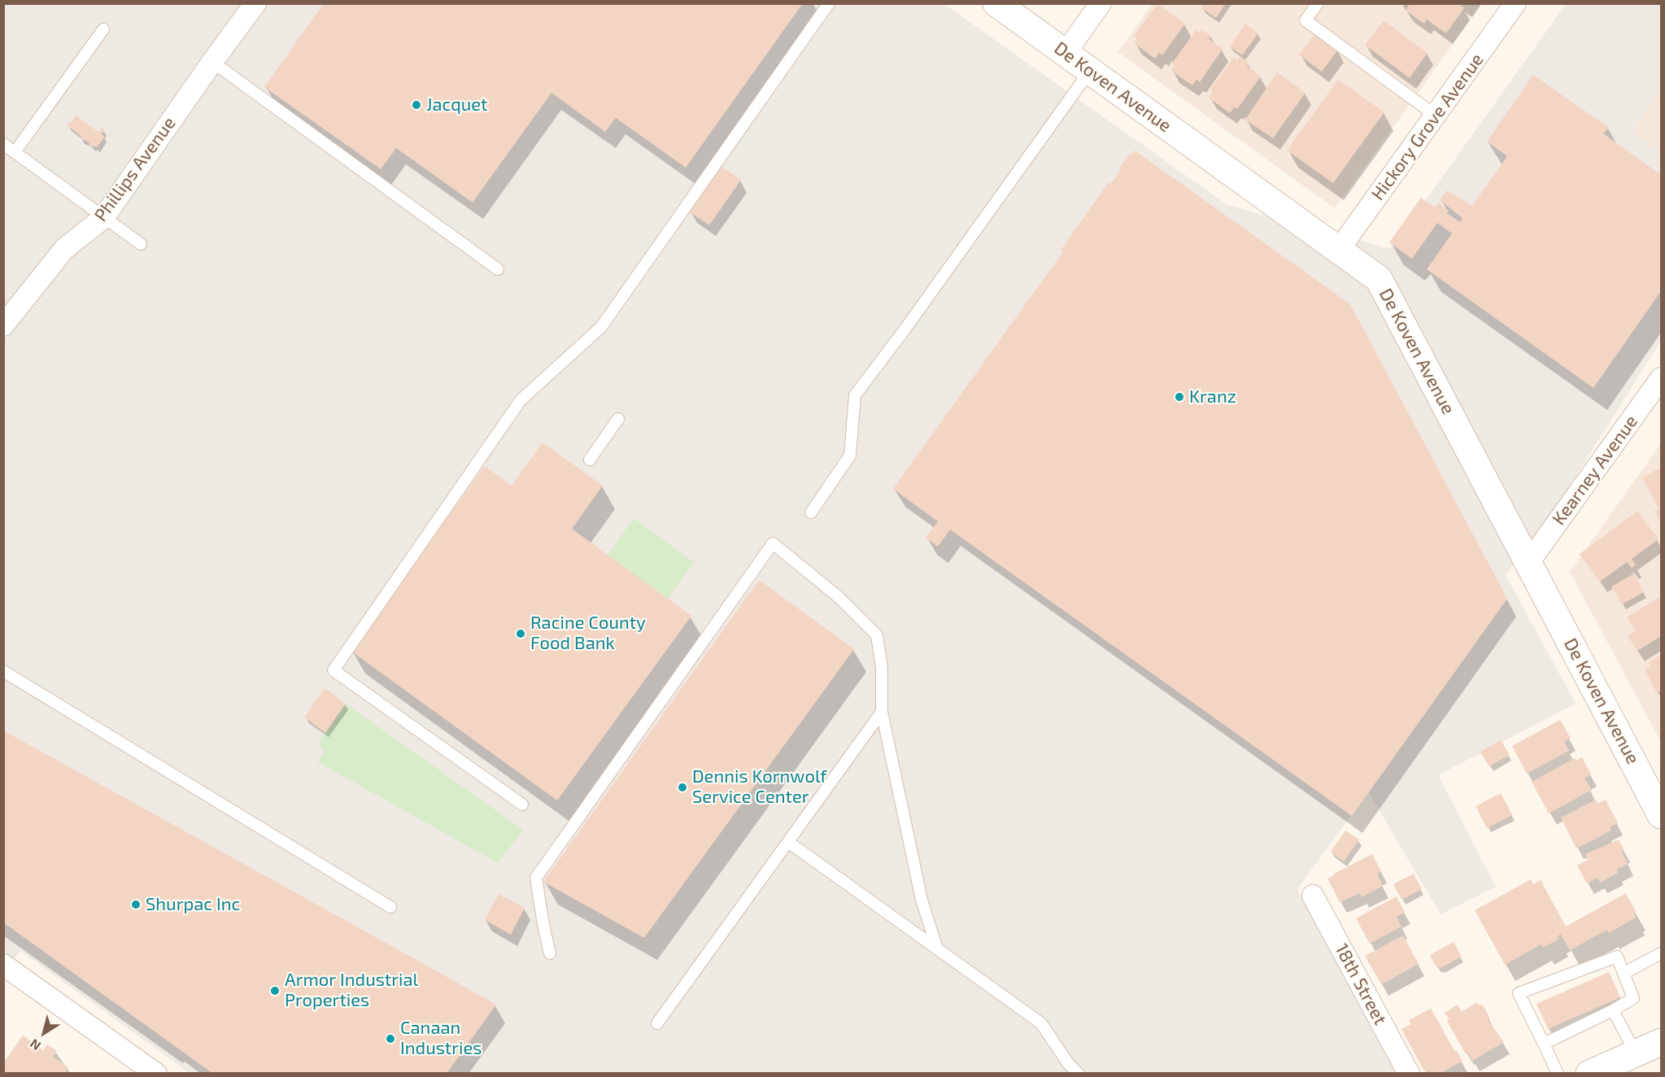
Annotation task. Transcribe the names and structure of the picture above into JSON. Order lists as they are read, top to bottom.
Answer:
{
  "streets": {
    "street": [
      "De Koven Avenue",
      "Hickory Grove Avenue",
      "Phillips Avenue",
      "Kearney Avenue",
      "18th Street"
    ]
  },
  "crossings": [
    ["De Koven Avenue", "Hickory Grove Avenue"],
    ["De Koven Avenue", "Kearney Avenue"]
  ],
  "places": [
    "Jacquet",
    "Kranz",
    "Racine County Food Bank",
    "Dennis Kornwolf Service Center",
    "Shurpac Inc",
    "Armor Industrial Properties",
    "Canaan Industries"
  ],
  "north": "bottom left"
}
